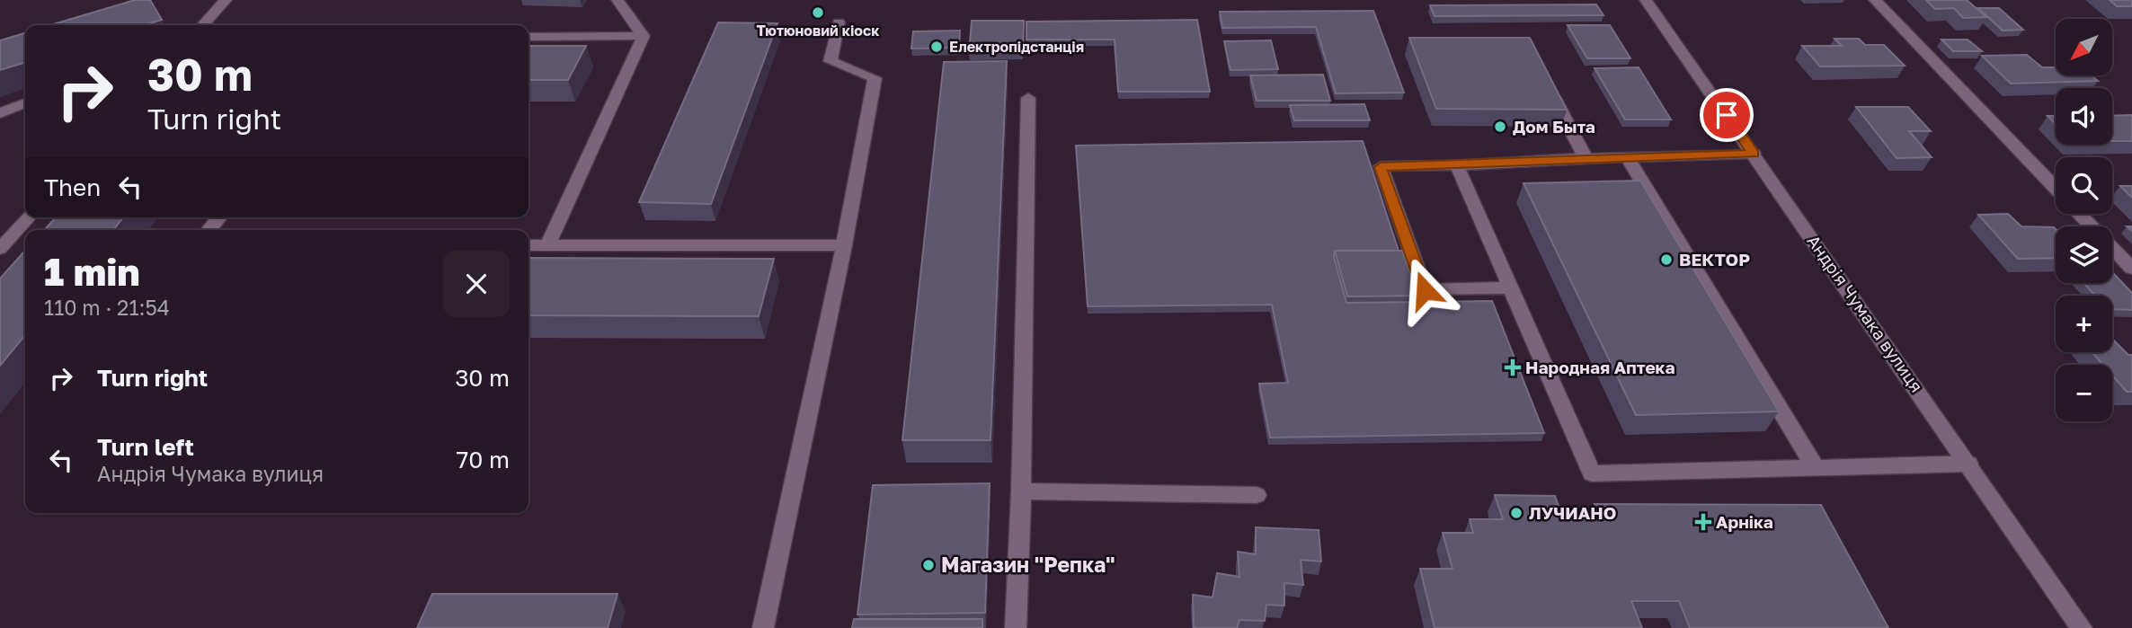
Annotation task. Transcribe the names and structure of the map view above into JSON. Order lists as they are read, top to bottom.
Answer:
{
  "streets": {
    "street": ["Андрія Чумака вулиця"]
  },
  "places": {
    "other": [
      "Тютюновий кіоск",
      "Електропідстанція",
      "Дом Быта",
      "ВЕКТОР",
      "ЛУЧИАНО",
      "Магазин \"Репка\""
    ],
    "health": ["Народная Аптека", "Арніка"]
  },
  "north": "bottom left",
  "page": {
    "map_buttons": ["+", "−"],
    "turn": ["30 m", "Turn right"],
    "then": "Then",
    "heading": ["1 min", "110 m · 21:54"],
    "list": [
      {
        "name": "Turn right",
        "value": "30 m"
      },
      {
        "name": "Turn left",
        "note": "Андрія Чумака вулиця",
        "value": "70 m"
      }
    ]
  }
}
